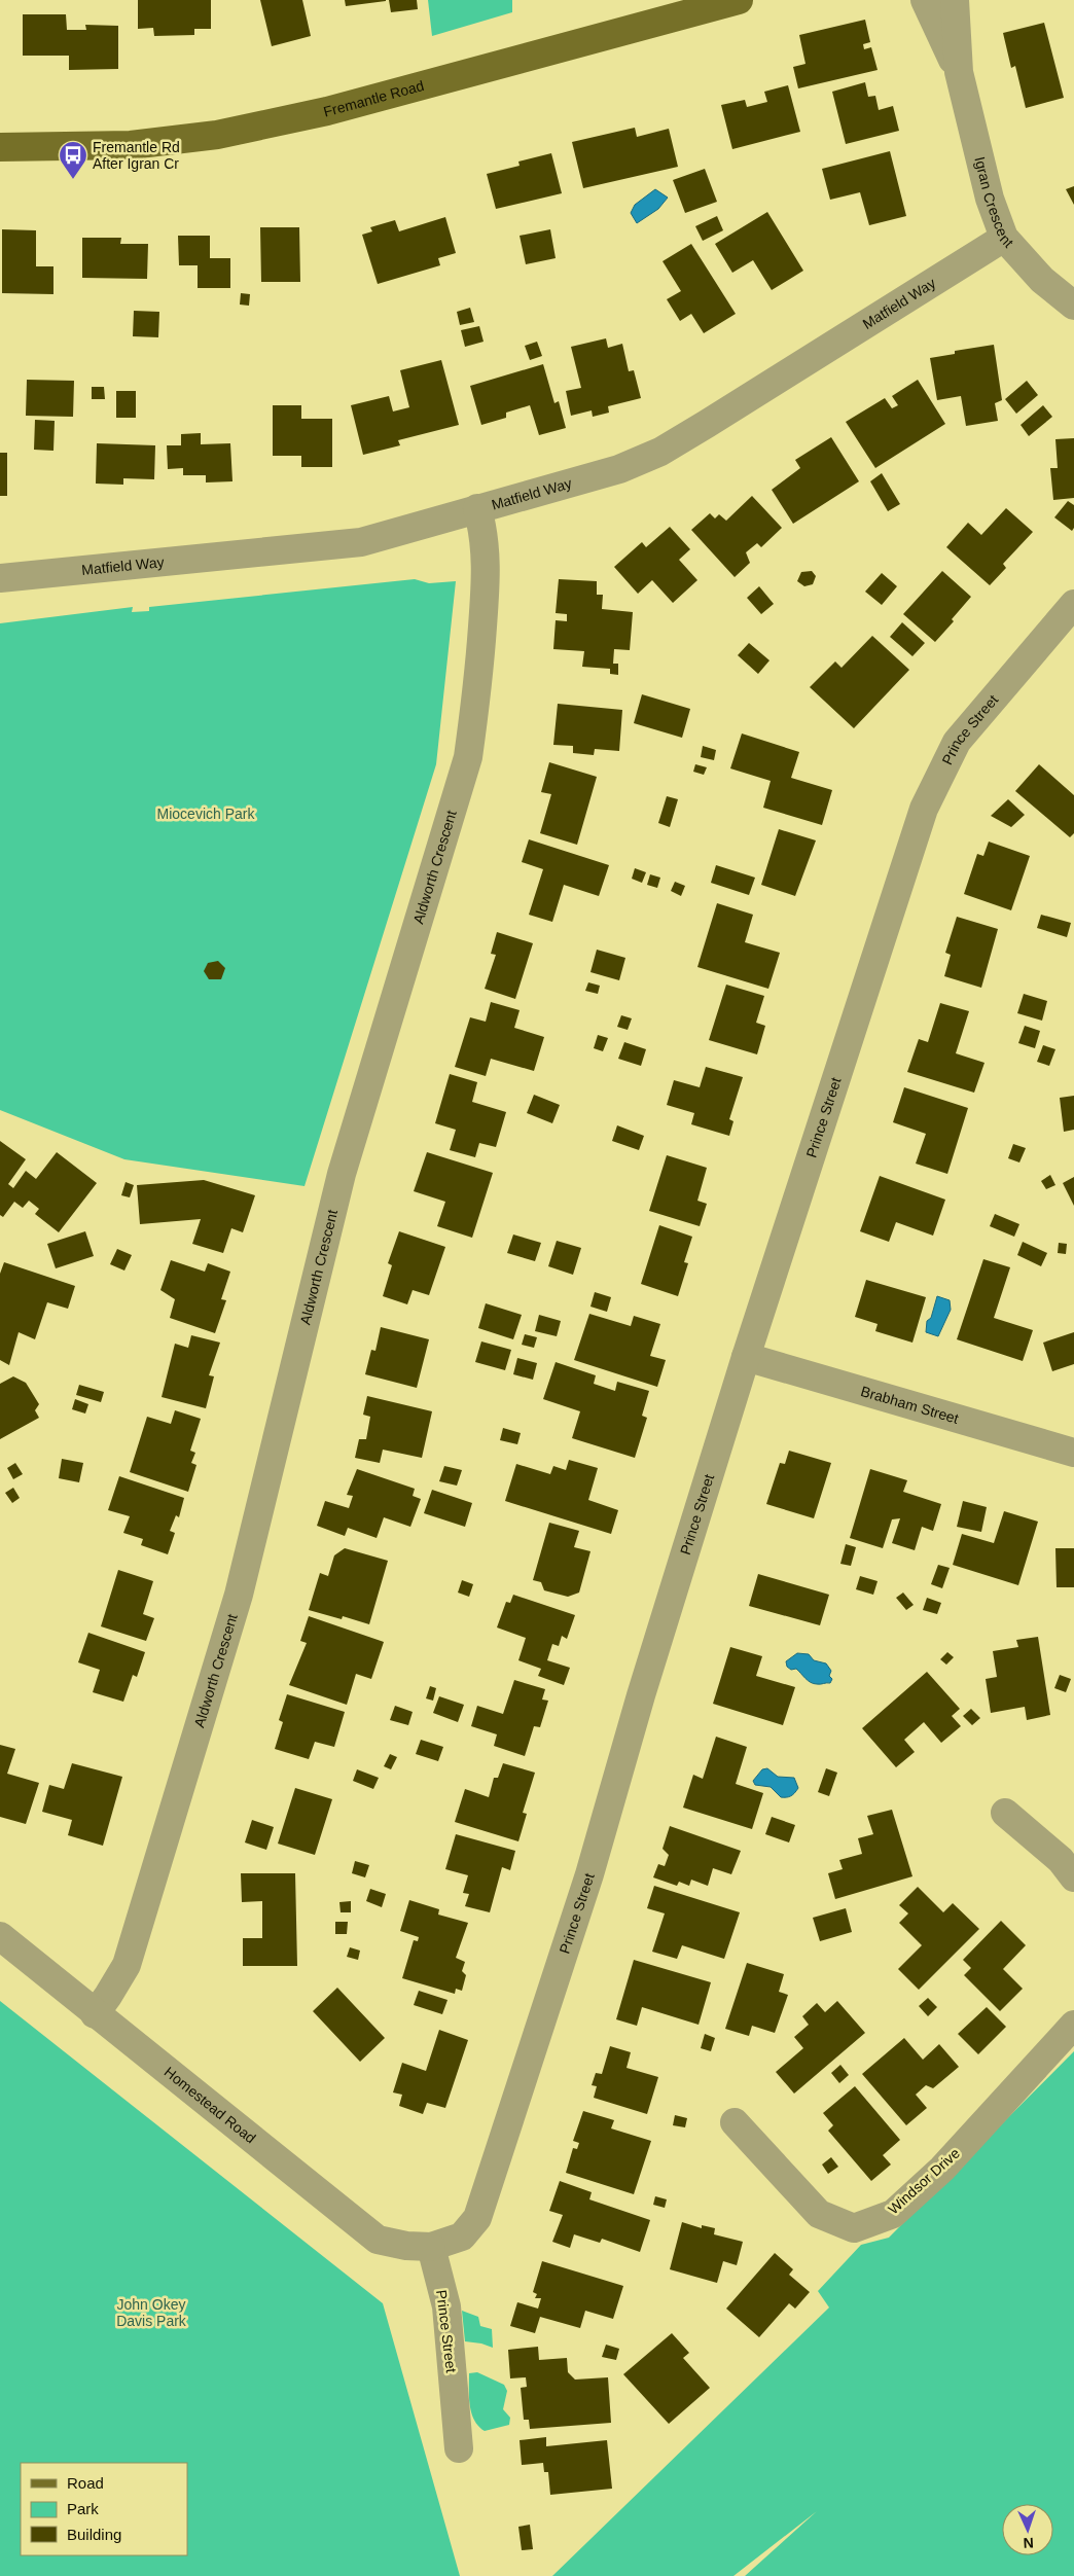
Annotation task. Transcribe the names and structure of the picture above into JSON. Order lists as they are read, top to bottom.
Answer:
{
  "streets": {
    "main road": ["Fremantle Road"],
    "street": [
      "Igran Crescent",
      "Matfield Way",
      "Prince Street",
      "Aldworth Crescent",
      "Brabham Street",
      "Homestead Road",
      "Windsor Drive"
    ]
  },
  "crossings": [
    ["Igran Crescent", "Matfield Way"],
    ["Matfield Way", "Aldworth Crescent"],
    ["Prince Street", "Brabham Street"],
    ["Prince Street", "Homestead Road"],
    ["Aldworth Crescent", "Homestead Road"]
  ],
  "parks": ["Miocevich Park", "John Okey Davis Park"],
  "places": {
    "bus stop": ["Fremantle Rd After Igran Cr"]
  },
  "legend": ["Road", "Park", "Building"],
  "north": "bottom"
}
